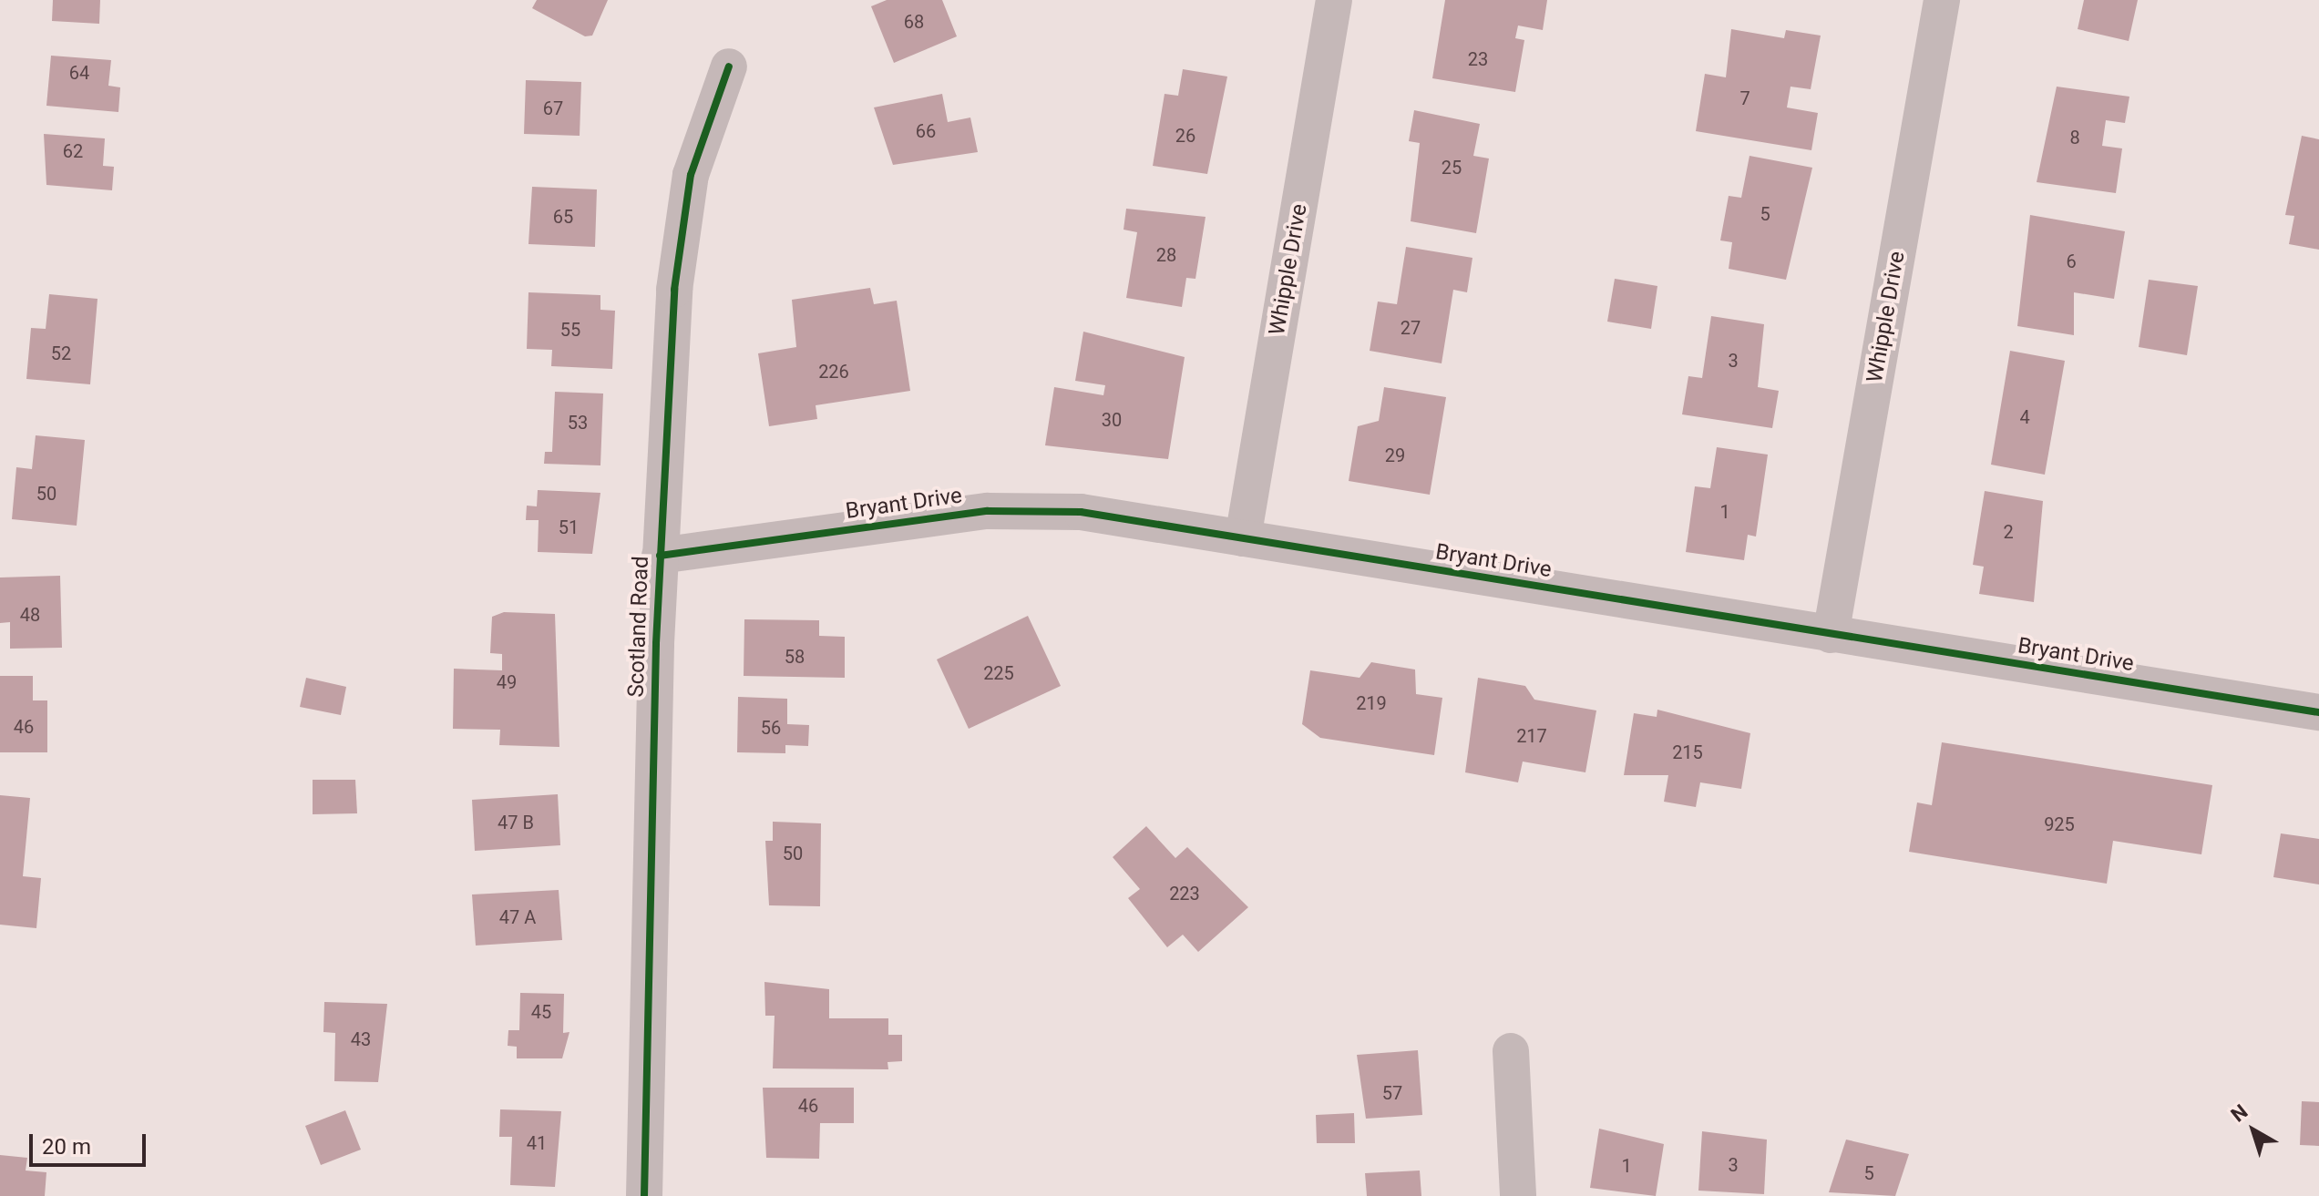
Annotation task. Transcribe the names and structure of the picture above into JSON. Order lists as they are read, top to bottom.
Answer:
{
  "streets": {
    "street": ["Whipple Drive", "Bryant Drive", "Scotland Road"]
  },
  "crossings": [
    ["Whipple Drive", "Bryant Drive"],
    ["Bryant Drive", "Scotland Road"]
  ],
  "house_numbers": [
    "68",
    "23",
    "64",
    "7",
    "67",
    "66",
    "26",
    "8",
    "62",
    "25",
    "5",
    "65",
    "28",
    "6",
    "27",
    "55",
    "52",
    "3",
    "226",
    "4",
    "30",
    "53",
    "29",
    "50",
    "1",
    "51",
    "2",
    "48",
    "58",
    "225",
    "49",
    "219",
    "46",
    "56",
    "217",
    "215",
    "47 B",
    "925",
    "50",
    "223",
    "47 A",
    "45",
    "43",
    "57",
    "46",
    "41",
    "3",
    "1",
    "5"
  ],
  "scale_bar": "20 m",
  "north": "top left"
}
